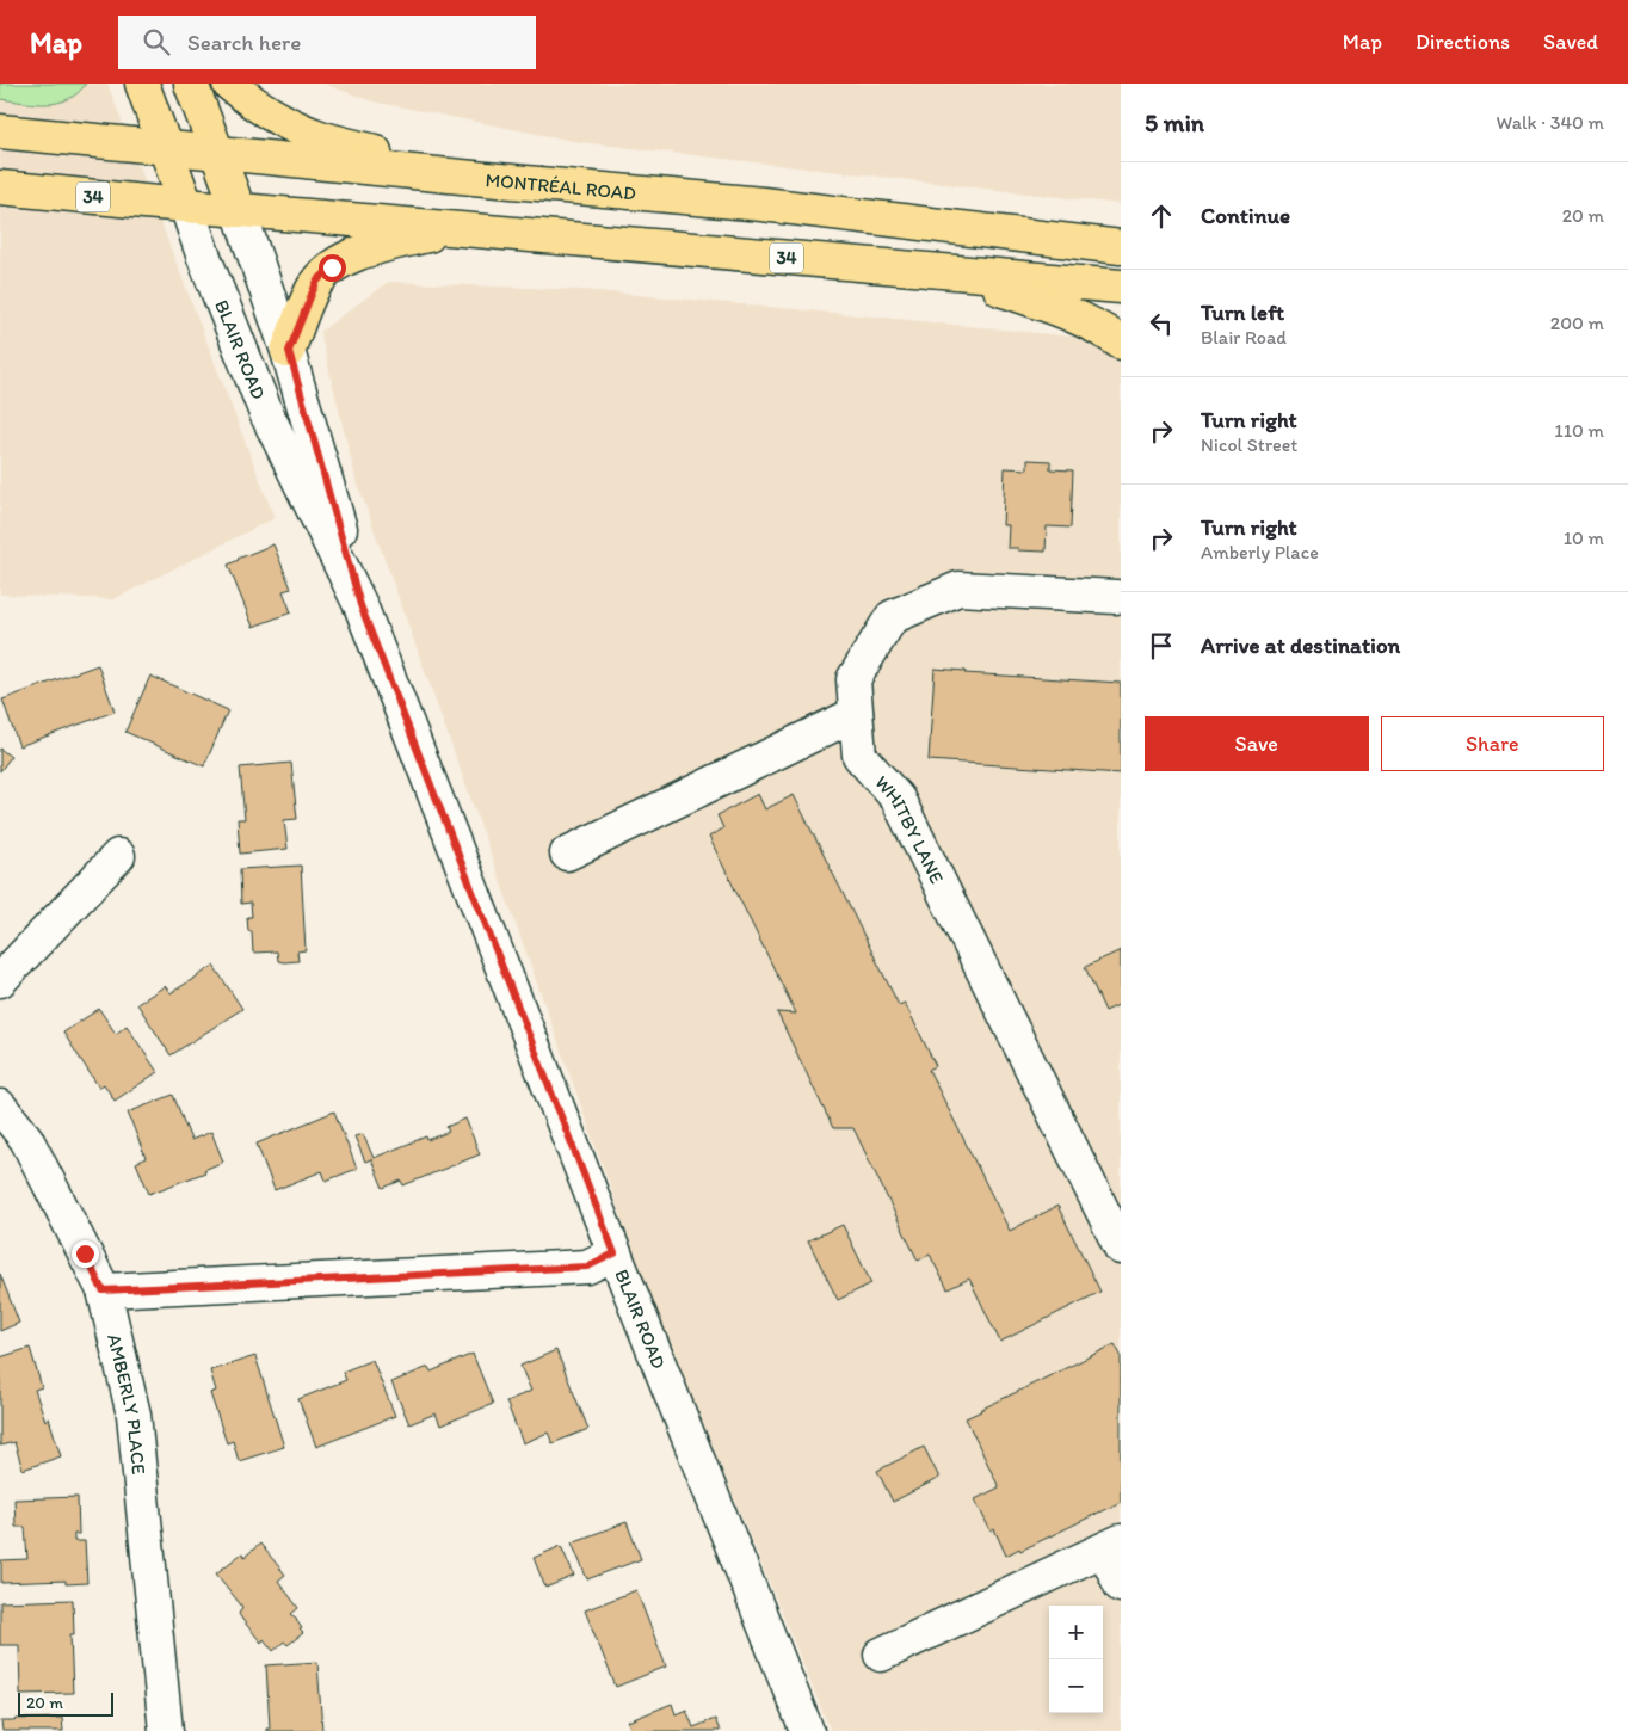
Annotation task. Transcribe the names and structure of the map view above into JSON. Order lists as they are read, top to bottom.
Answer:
{
  "streets": {
    "main road": ["MONTRÉAL ROAD", "34", "BLAIR ROAD"],
    "street": ["WHITBY LANE", "AMBERLY PLACE"]
  },
  "crossings": [
    ["MONTRÉAL ROAD", "BLAIR ROAD"],
    ["34", "BLAIR ROAD"]
  ],
  "scale_bar": "20 m",
  "page": {
    "header": "Map",
    "search": "Search here",
    "nav": ["Map", "Directions", "Saved"],
    "heading": ["5 min", "Walk · 340 m"],
    "list": [
      ["Continue", "20 m"],
      ["Turn left", "Blair Road", "200 m"],
      ["Turn right", "Nicol Street", "110 m"],
      ["Turn right", "Amberly Place", "10 m"],
      "Arrive at destination"
    ],
    "buttons": ["Save", "Share"],
    "map_buttons": ["+", "−"],
    "scale": "20 m"
  }
}
